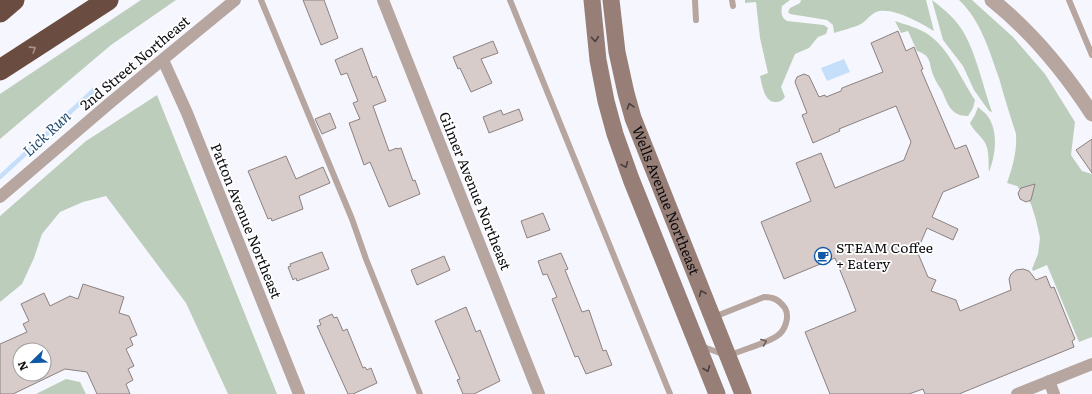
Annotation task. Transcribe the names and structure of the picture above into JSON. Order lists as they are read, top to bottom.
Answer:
{
  "streets": {
    "main road": ["Wells Avenue Northeast"],
    "street": ["2nd Street Northeast", "Gilmer Avenue Northeast", "Patton Avenue Northeast"]
  },
  "crossings": [
    ["2nd Street Northeast", "Patton Avenue Northeast"]
  ],
  "water": ["Lick Run"],
  "places": {
    "cafe": ["STEAM Coffee + Eatery"]
  },
  "north": "bottom left"
}
